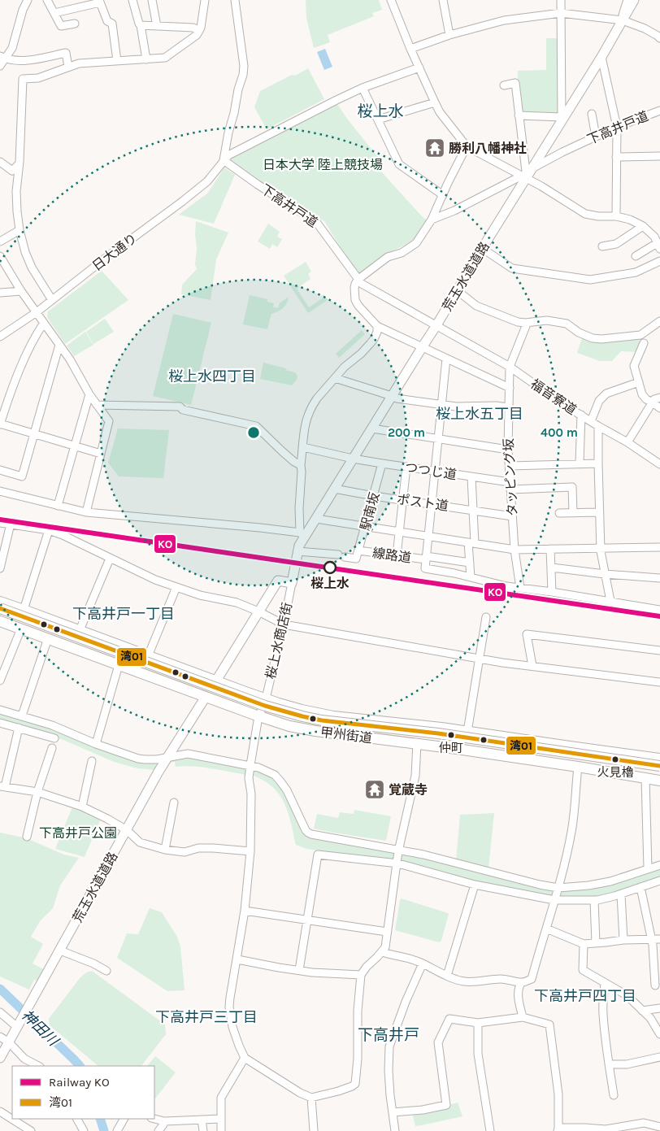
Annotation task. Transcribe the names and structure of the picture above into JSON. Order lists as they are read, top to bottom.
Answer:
{
  "streets": {
    "highway": ["甲州街道"],
    "main road": ["荒玉水道道路"],
    "street": [
      "下高井戸道",
      "日大通り",
      "福音寮道",
      "つつじ道",
      "タッピング坂",
      "ポスト道",
      "駅南坂",
      "線路道",
      "桜上水商店街"
    ]
  },
  "crossings": [
    ["下高井戸道", "日大通り"],
    ["下高井戸道", "荒玉水道道路"],
    ["下高井戸道", "福音寮道"],
    ["荒玉水道道路", "福音寮道"],
    ["荒玉水道道路", "つつじ道"],
    ["荒玉水道道路", "ポスト道"],
    ["荒玉水道道路", "線路道"],
    ["荒玉水道道路", "桜上水商店街"],
    ["荒玉水道道路", "甲州街道"],
    ["福音寮道", "タッピング坂"],
    ["つつじ道", "タッピング坂"],
    ["つつじ道", "駅南坂"],
    ["タッピング坂", "ポスト道"],
    ["タッピング坂", "線路道"],
    ["ポスト道", "駅南坂"],
    ["駅南坂", "線路道"],
    ["桜上水商店街", "甲州街道"]
  ],
  "districts": [
    "桜上水",
    "桜上水四丁目",
    "桜上水五丁目",
    "下高井戸一丁目",
    "下高井戸四丁目",
    "下高井戸三丁目",
    "下高井戸"
  ],
  "water": ["神田川"],
  "parks": ["日本大学 陸上競技場", "下高井戸公園"],
  "places": {
    "temple": ["勝利八幡神社", "覚蔵寺"],
    "other": ["桜上水", "仲町", "火見櫓"]
  },
  "lines": ["rail line KO", "transit line 湾01"],
  "legend": ["Railway KO", "湾01"],
  "rings": ["200 m", "400 m"]
}
